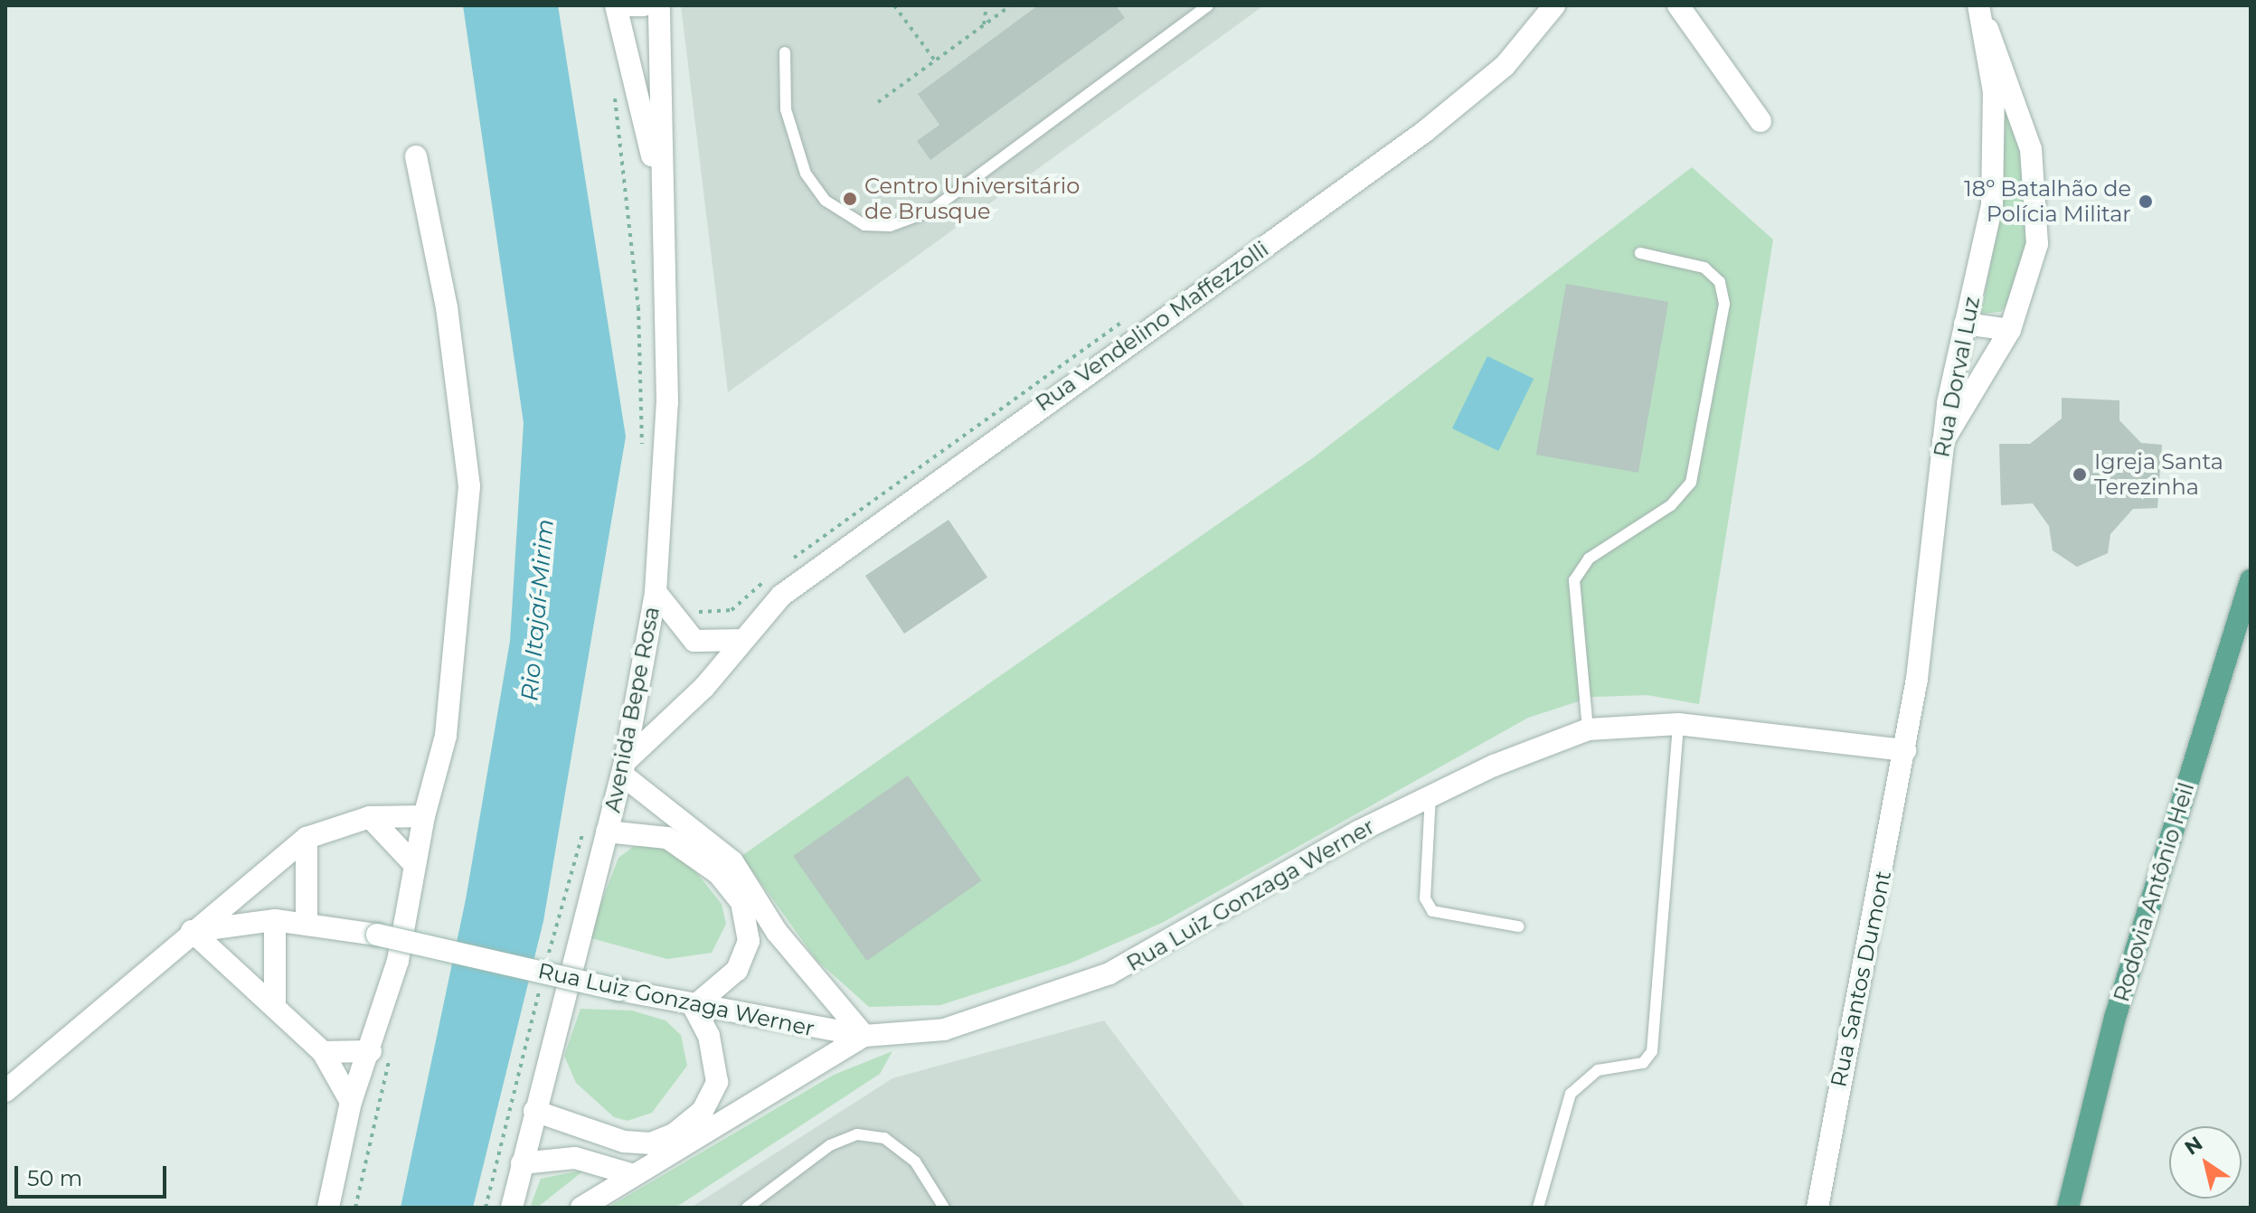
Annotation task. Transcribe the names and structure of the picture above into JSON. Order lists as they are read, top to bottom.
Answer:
{
  "streets": {
    "main road": [
      "Rua Vendelino Maffezzolli",
      "Rua Dorval Luz",
      "Avenida Bepe Rosa",
      "Rodovia Antônio Heil",
      "Rua Luiz Gonzaga Werner",
      "Rua Santos Dumont"
    ]
  },
  "crossings": [
    ["Rua Vendelino Maffezzolli", "Avenida Bepe Rosa"],
    ["Rua Dorval Luz", "Rua Luiz Gonzaga Werner"],
    ["Rua Dorval Luz", "Rua Santos Dumont"],
    ["Rua Luiz Gonzaga Werner", "Rua Santos Dumont"]
  ],
  "water": ["Rio Itajaí-Mirim"],
  "places": ["Centro Universitário de Brusque", "18º Batalhão de Polícia Militar", "Igreja Santa Terezinha"],
  "scale_bar": "50 m",
  "north": "top left"
}
